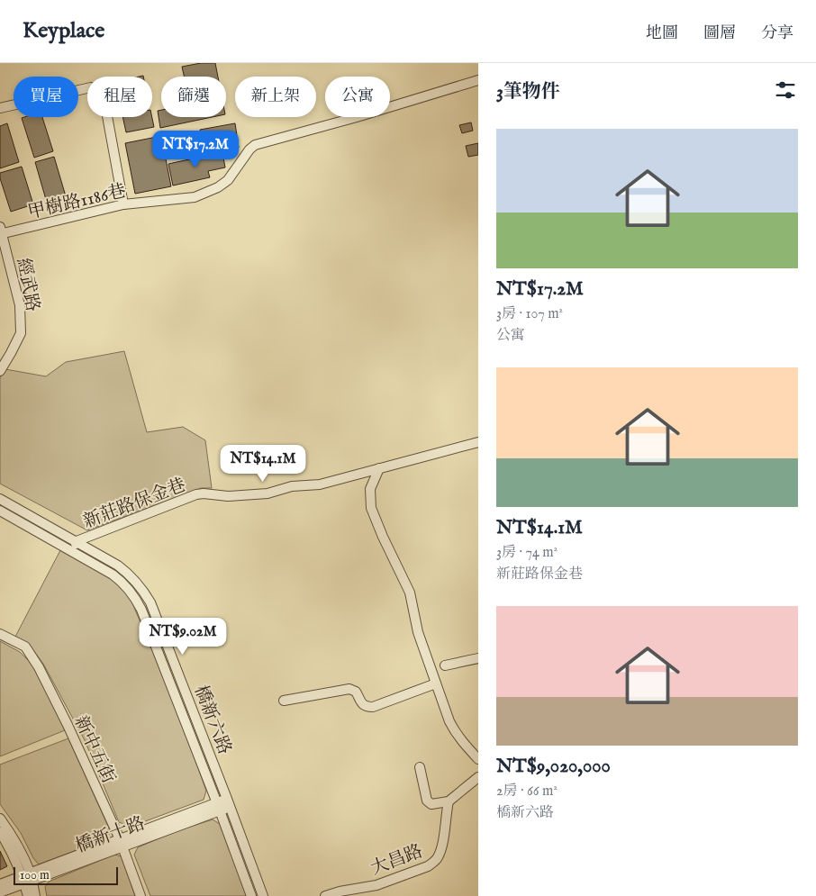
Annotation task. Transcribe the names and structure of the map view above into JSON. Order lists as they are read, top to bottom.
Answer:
{
  "streets": {
    "street": [
      "甲樹路1186巷",
      "經武路",
      "新莊路保金巷",
      "橋新六路",
      "新中五街",
      "橋新十路",
      "大昌路"
    ]
  },
  "crossings": [
    ["甲樹路1186巷", "經武路"],
    ["新莊路保金巷", "橋新六路"],
    ["橋新六路", "橋新十路"],
    ["新中五街", "橋新十路"]
  ],
  "scale_bar": "100 m",
  "page": {
    "header": "Keyplace",
    "nav": ["地圖", "圖層", "分享"],
    "heading": "3筆物件",
    "chip": [
      "買屋",
      "租屋",
      "篩選",
      "新上架",
      "公寓"
    ],
    "list": [
      {
        "name": "NT$17.2M",
        "note": "3房 · 107 m² · 公寓"
      },
      {
        "name": "NT$14.1M",
        "note": "3房 · 74 m² · 新莊路保金巷"
      },
      {
        "name": "NT$9,020,000",
        "note": "2房 · 66 m² · 橋新六路"
      }
    ],
    "price": ["NT$17.2M", "NT$14.1M", "NT$9.02M"],
    "scale": "100 m"
  }
}
